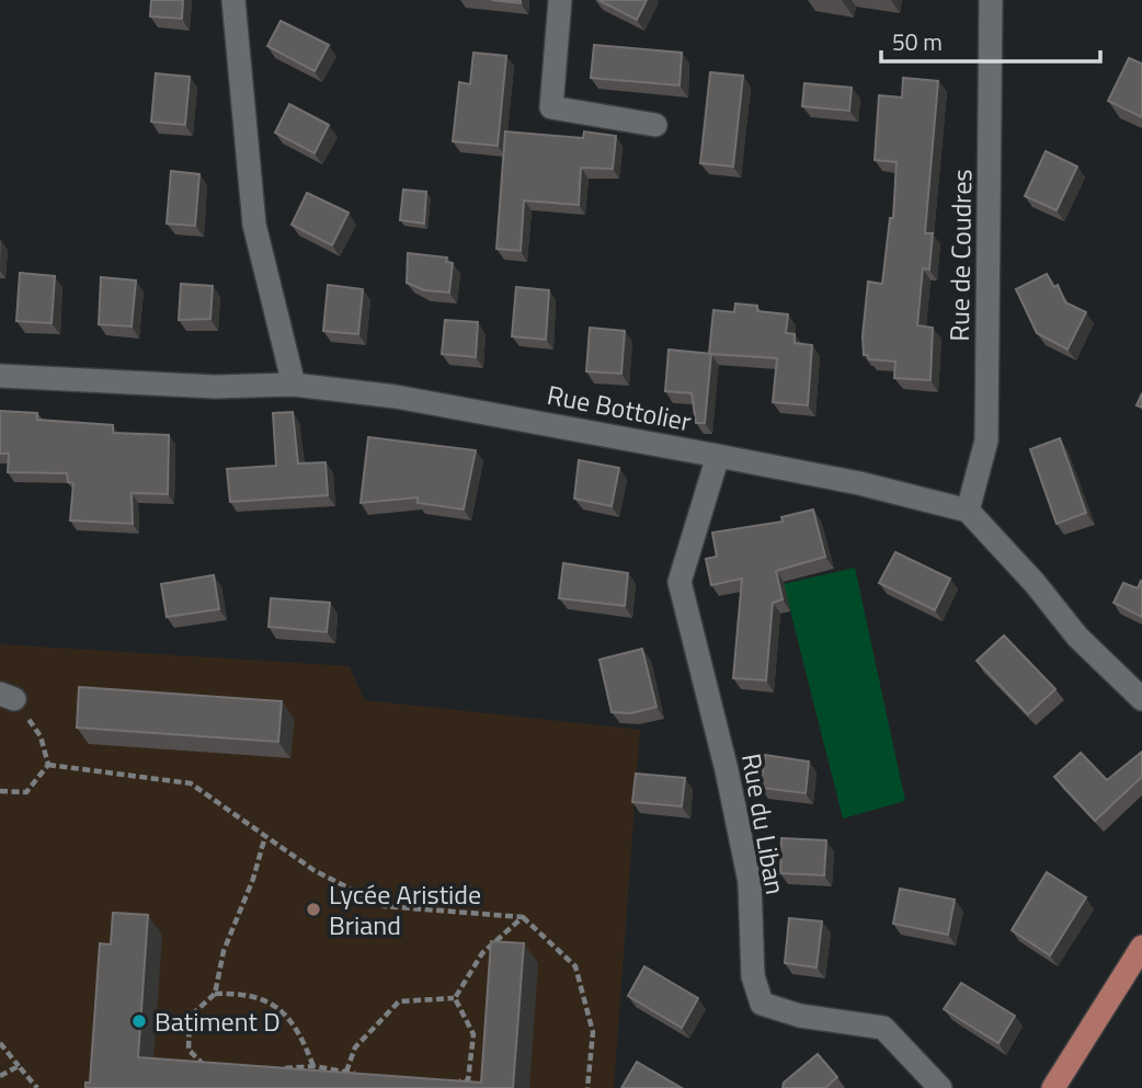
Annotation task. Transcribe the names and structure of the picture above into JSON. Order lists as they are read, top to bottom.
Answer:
{
  "streets": {
    "street": ["Rue de Coudres", "Rue Bottolier", "Rue du Liban"]
  },
  "crossings": [
    ["Rue de Coudres", "Rue Bottolier"],
    ["Rue Bottolier", "Rue du Liban"]
  ],
  "places": ["Lycée Aristide Briand", "Batiment D"],
  "scale_bar": "50 m"
}
